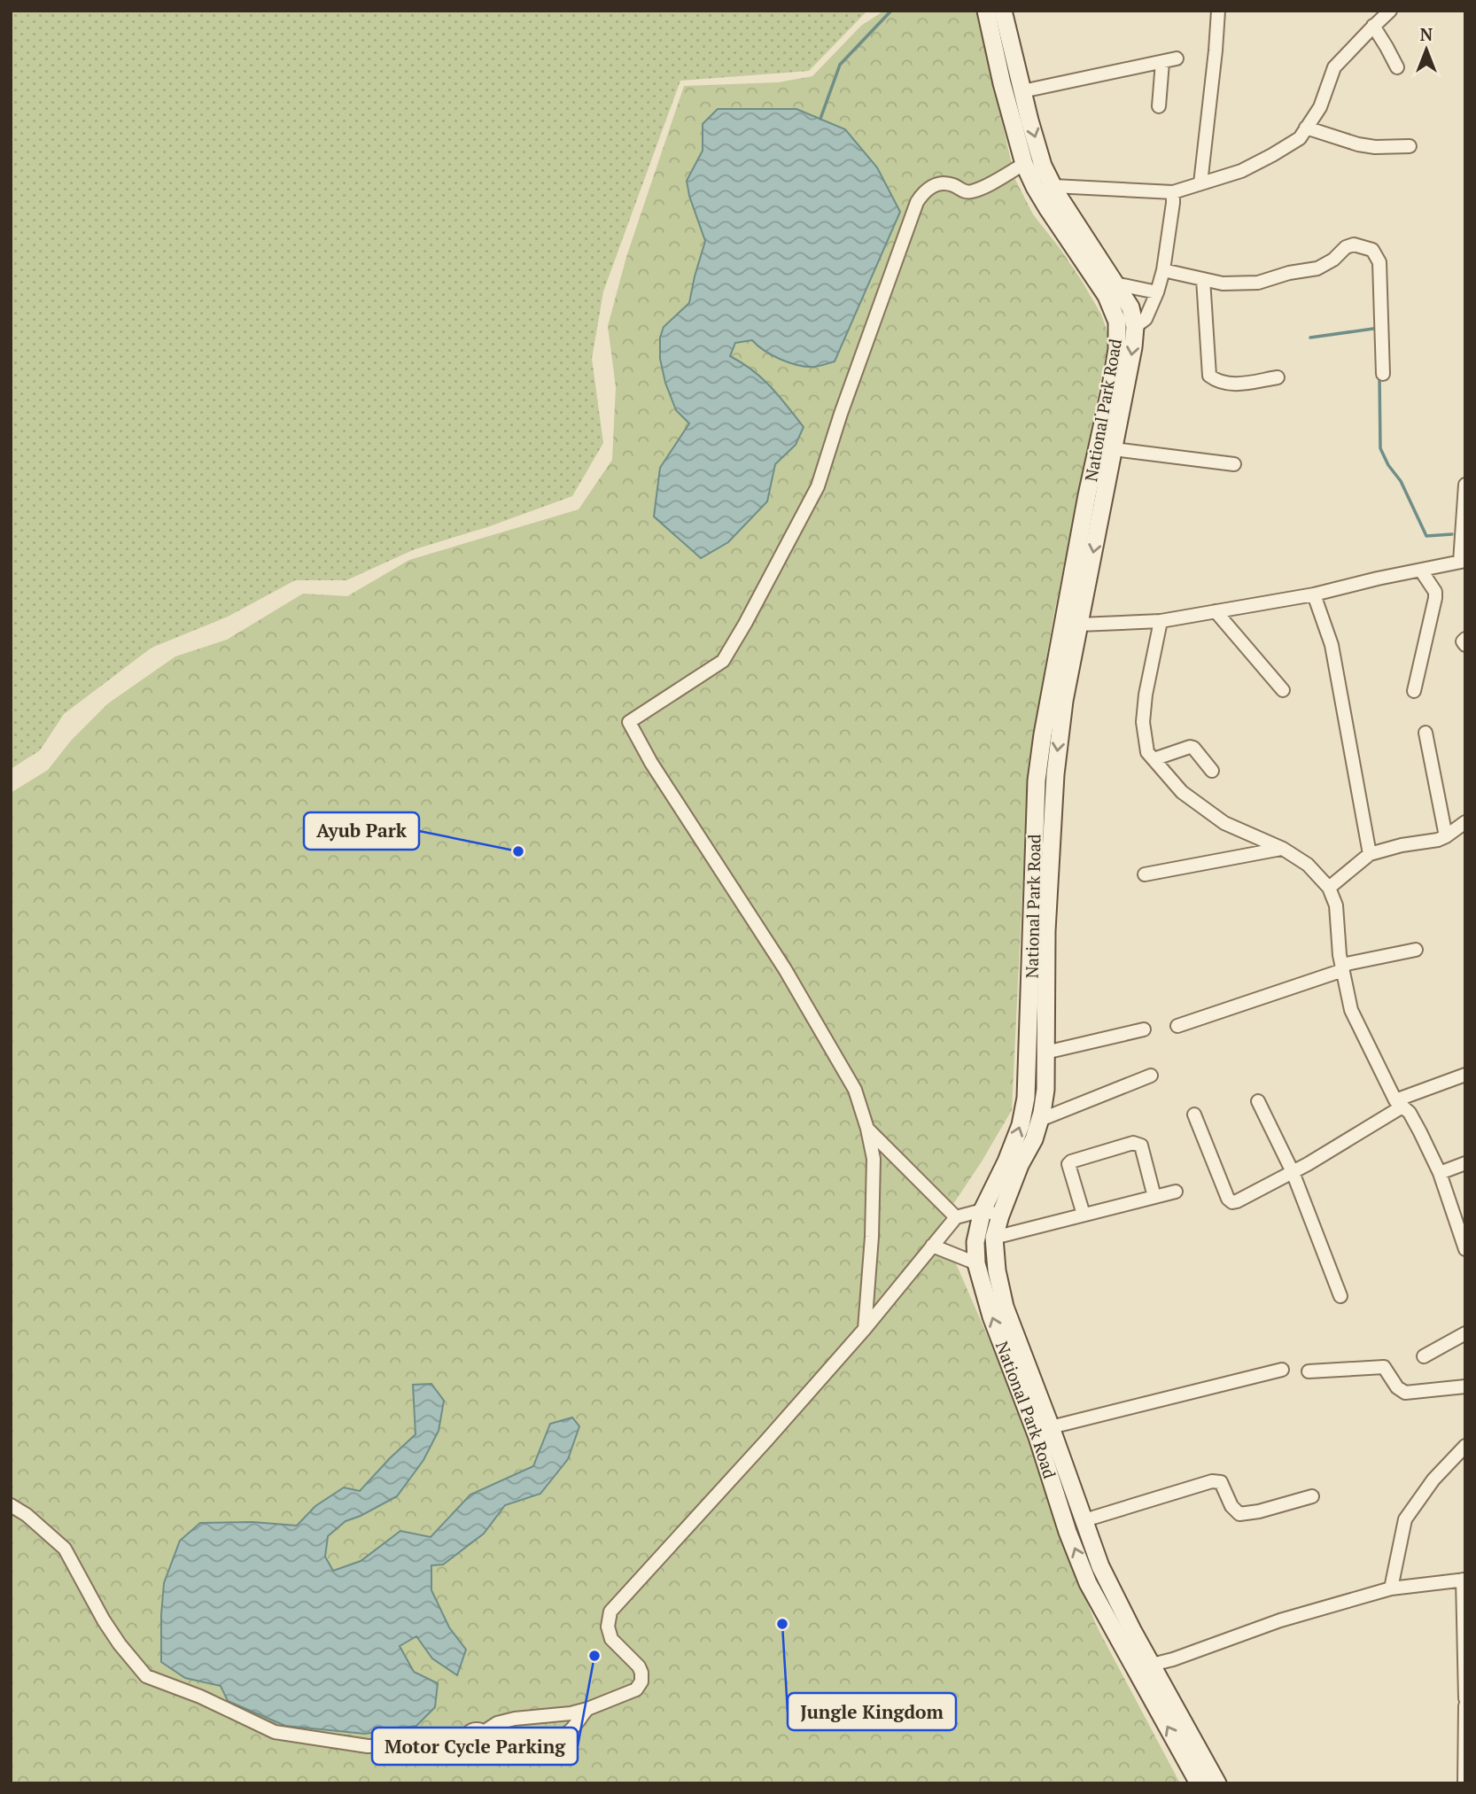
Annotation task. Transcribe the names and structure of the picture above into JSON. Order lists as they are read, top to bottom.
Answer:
{
  "streets": {
    "main road": ["National Park Road"]
  },
  "places": ["Ayub Park", "Jungle Kingdom", "Motor Cycle Parking"],
  "north": "top"
}
